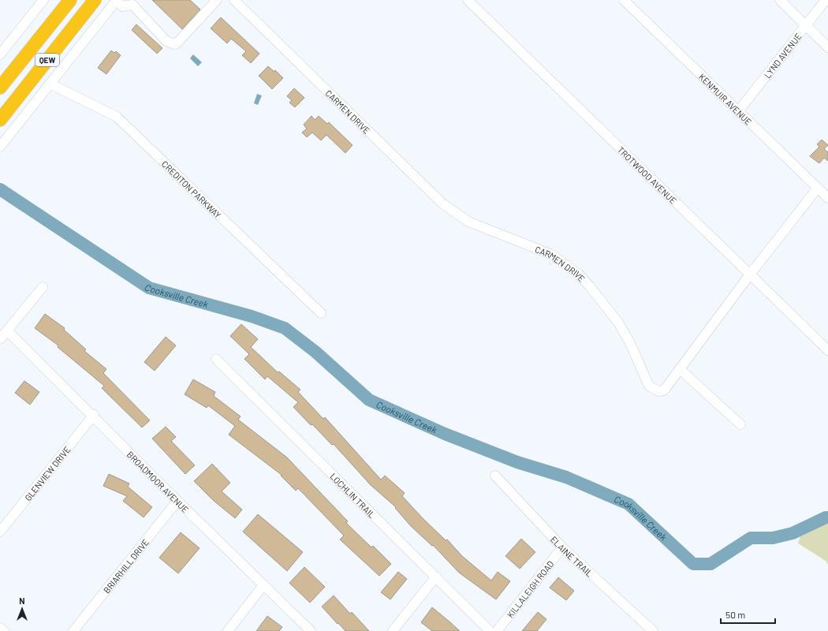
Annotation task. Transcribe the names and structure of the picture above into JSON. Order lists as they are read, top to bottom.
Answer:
{
  "streets": {
    "highway": ["QEW"],
    "street": [
      "LYND AVENUE",
      "KENMUIR AVENUE",
      "CARMEN DRIVE",
      "TROTWOOD AVENUE",
      "CREDITON PARKWAY",
      "GLENVIEW DRIVE",
      "BROADMOOR AVENUE",
      "LOCHLIN TRAIL",
      "ELAINE TRAIL",
      "BRIARHILL DRIVE",
      "KILLALEIGH ROAD"
    ]
  },
  "crossings": [
    ["LYND AVENUE", "KENMUIR AVENUE"],
    ["KENMUIR AVENUE", "CARMEN DRIVE"],
    ["CARMEN DRIVE", "TROTWOOD AVENUE"],
    ["GLENVIEW DRIVE", "BROADMOOR AVENUE"],
    ["BROADMOOR AVENUE", "BRIARHILL DRIVE"],
    ["ELAINE TRAIL", "KILLALEIGH ROAD"]
  ],
  "water": ["Cooksville Creek"],
  "scale_bar": "50 m",
  "north": "top"
}
